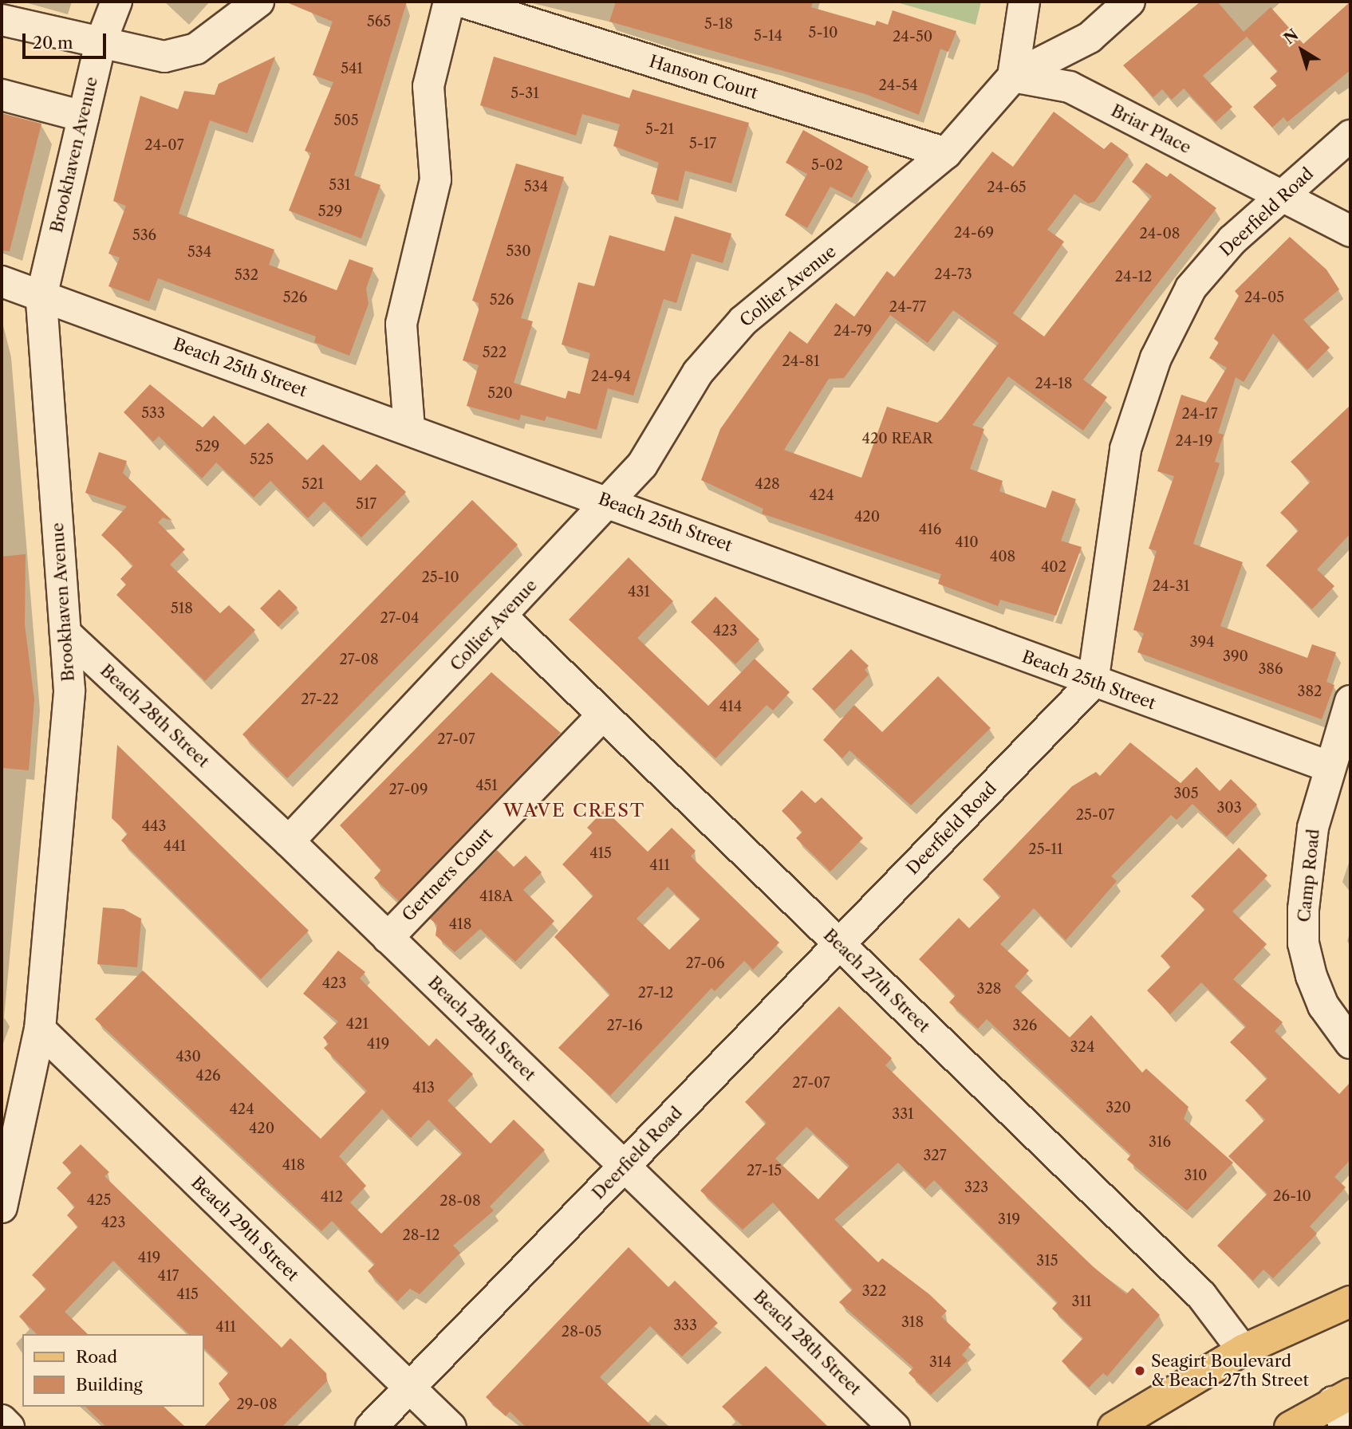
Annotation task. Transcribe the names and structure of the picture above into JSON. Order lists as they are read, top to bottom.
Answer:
{
  "streets": {
    "street": [
      "Hanson Court",
      "Briar Place",
      "Brookhaven Avenue",
      "Deerfield Road",
      "Collier Avenue",
      "Beach 25th Street",
      "Beach 28th Street",
      "Gertners Court",
      "Camp Road",
      "Beach 27th Street",
      "Beach 29th Street"
    ]
  },
  "crossings": [
    ["Hanson Court", "Collier Avenue"],
    ["Briar Place", "Deerfield Road"],
    ["Briar Place", "Collier Avenue"],
    ["Brookhaven Avenue", "Beach 25th Street"],
    ["Brookhaven Avenue", "Beach 28th Street"],
    ["Brookhaven Avenue", "Beach 29th Street"],
    ["Deerfield Road", "Beach 25th Street"],
    ["Deerfield Road", "Beach 28th Street"],
    ["Deerfield Road", "Beach 27th Street"],
    ["Deerfield Road", "Beach 29th Street"],
    ["Collier Avenue", "Beach 25th Street"],
    ["Collier Avenue", "Beach 28th Street"],
    ["Collier Avenue", "Beach 27th Street"],
    ["Beach 25th Street", "Camp Road"],
    ["Beach 28th Street", "Gertners Court"],
    ["Gertners Court", "Beach 27th Street"]
  ],
  "districts": ["WAVE CREST"],
  "places": ["Seagirt Boulevard & Beach 27th Street"],
  "house_numbers": [
    "565",
    "5-18",
    "5-10",
    "5-14",
    "24-50",
    "541",
    "24-54",
    "5-31",
    "505",
    "5-21",
    "5-17",
    "24-07",
    "5-02",
    "531",
    "534",
    "24-65",
    "529",
    "24-69",
    "24-08",
    "536",
    "530",
    "534",
    "24-73",
    "532",
    "24-12",
    "526",
    "24-05",
    "526",
    "24-77",
    "24-79",
    "522",
    "24-81",
    "24-94",
    "24-18",
    "520",
    "533",
    "24-17",
    "420 REAR",
    "24-19",
    "529",
    "525",
    "521",
    "428",
    "424",
    "517",
    "420",
    "416",
    "410",
    "408",
    "402",
    "25-10",
    "24-31",
    "431",
    "518",
    "27-04",
    "423",
    "394",
    "390",
    "27-08",
    "386",
    "382",
    "27-22",
    "414",
    "27-07",
    "451",
    "27-09",
    "305",
    "303",
    "25-07",
    "443",
    "441",
    "25-11",
    "415",
    "411",
    "418A",
    "418",
    "27-06",
    "423",
    "328",
    "27-12",
    "421",
    "27-16",
    "326",
    "419",
    "324",
    "430",
    "426",
    "27-07",
    "413",
    "320",
    "424",
    "331",
    "420",
    "316",
    "327",
    "418",
    "27-15",
    "310",
    "323",
    "26-10",
    "412",
    "425",
    "28-08",
    "319",
    "423",
    "28-12",
    "419",
    "315",
    "417",
    "322",
    "415",
    "311",
    "318",
    "333",
    "411",
    "28-05",
    "314",
    "29-08"
  ],
  "legend": ["Road", "Building"],
  "scale_bar": "20 m",
  "north": "top left"
}
